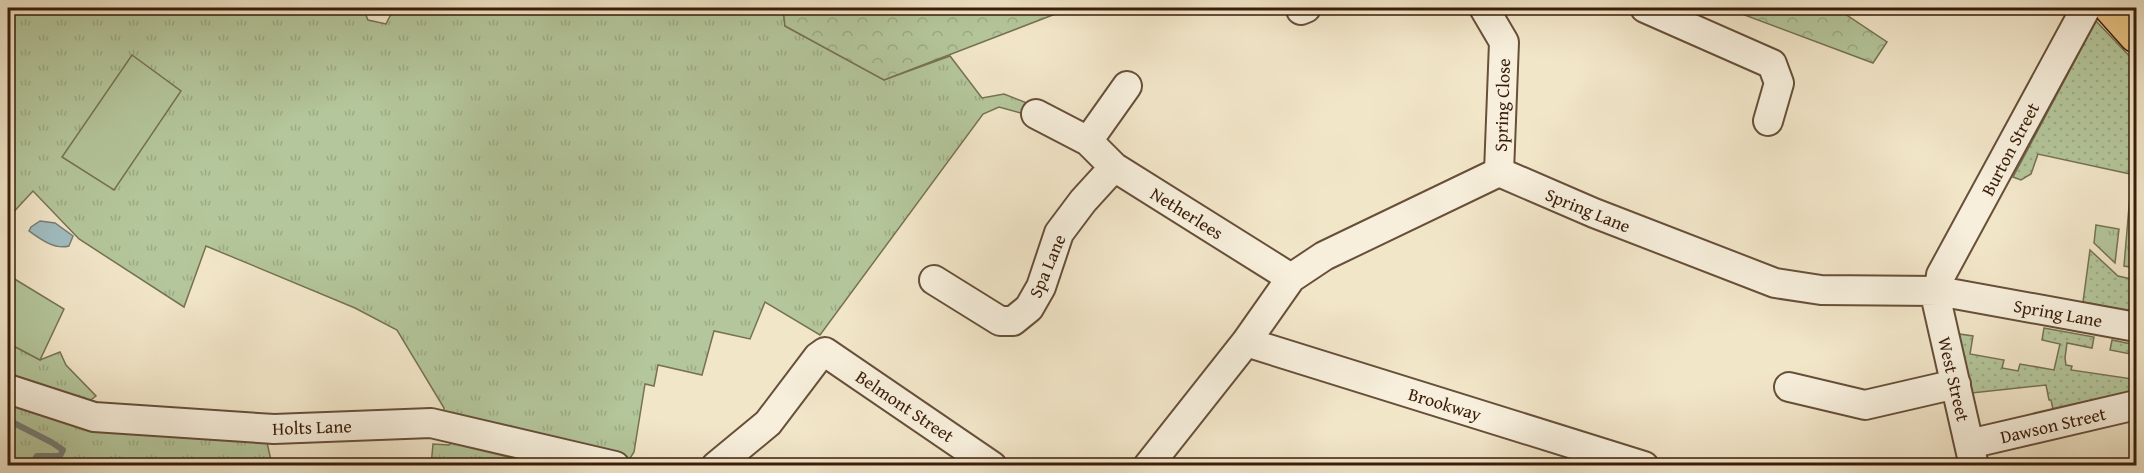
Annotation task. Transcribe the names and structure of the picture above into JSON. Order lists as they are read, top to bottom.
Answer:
{
  "streets": {
    "street": [
      "Spring Close",
      "Burton Street",
      "Spring Lane",
      "Netherlees",
      "Spa Lane",
      "West Street",
      "Brookway",
      "Belmont Street",
      "Dawson Street",
      "Holts Lane"
    ]
  },
  "crossings": [
    ["Spring Close", "Spring Lane"],
    ["Burton Street", "Spring Lane"],
    ["Burton Street", "West Street"],
    ["Spring Lane", "West Street"],
    ["Netherlees", "Spa Lane"],
    ["West Street", "Dawson Street"]
  ]
}
